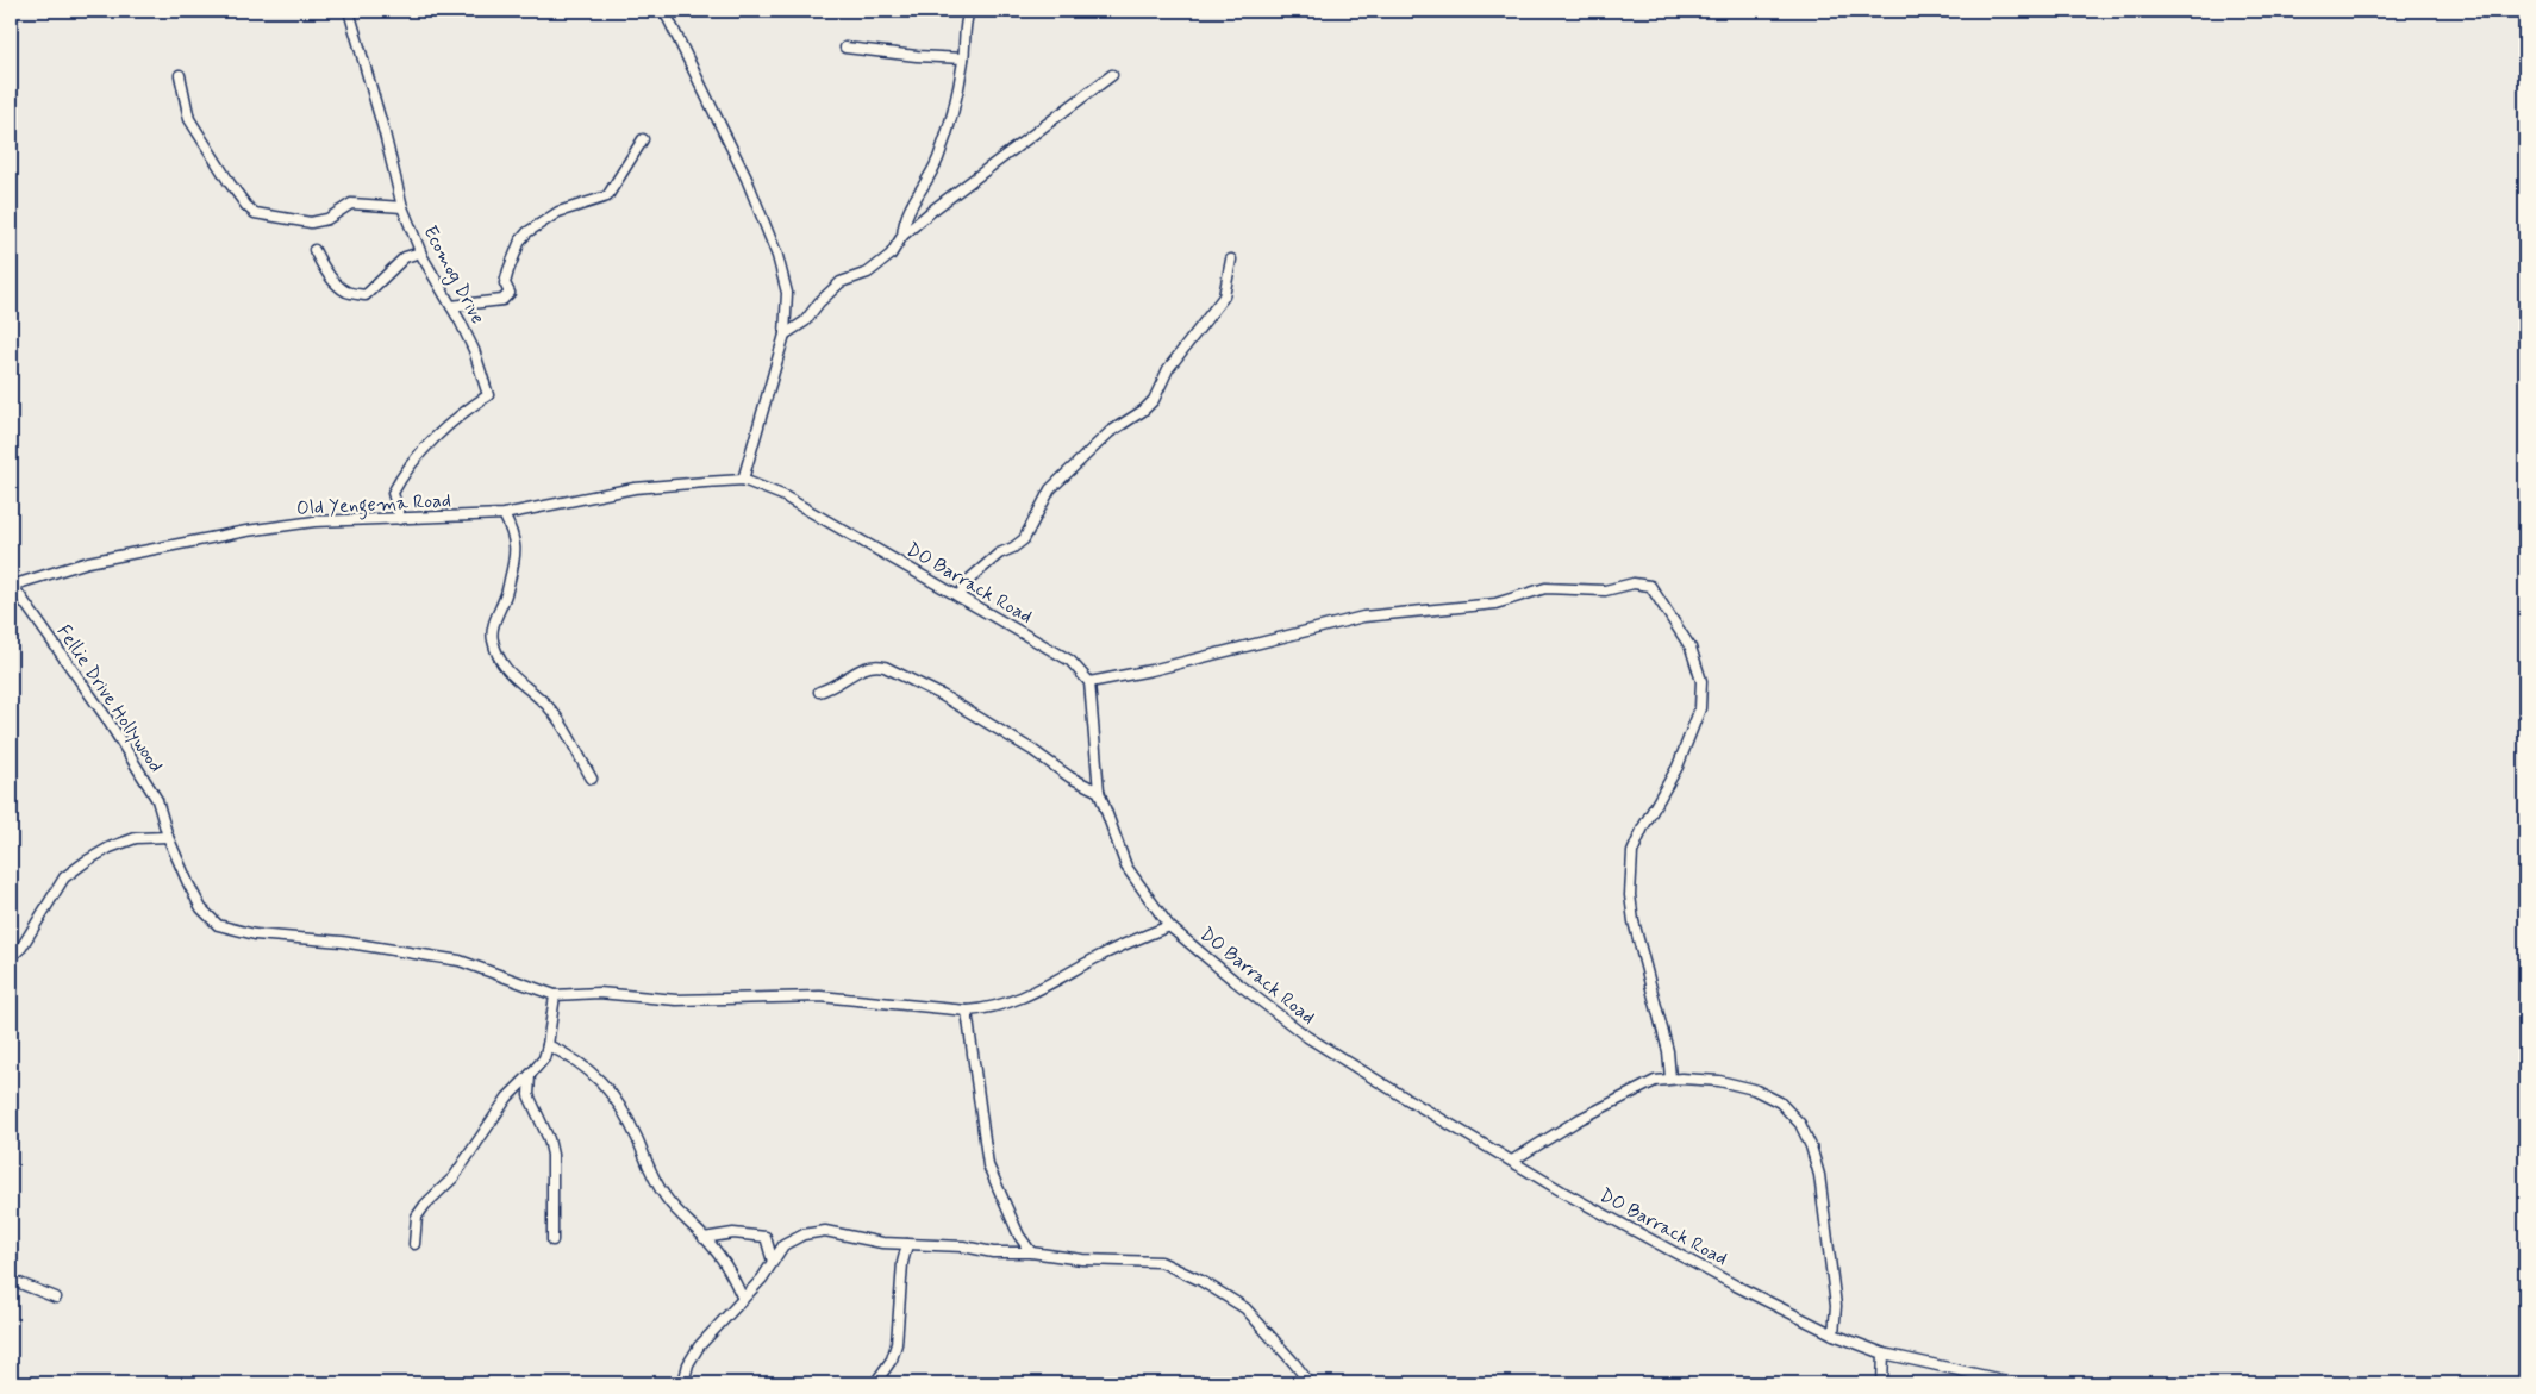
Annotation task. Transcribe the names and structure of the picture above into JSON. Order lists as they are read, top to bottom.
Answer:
{
  "streets": {
    "street": [
      "Ecomog Drive",
      "Old Yengema Road",
      "DO Barrack Road",
      "Fellie Drive Hollywood"
    ]
  },
  "crossings": [
    ["Ecomog Drive", "Old Yengema Road"],
    ["Old Yengema Road", "DO Barrack Road"],
    ["Old Yengema Road", "Fellie Drive Hollywood"]
  ]
}
